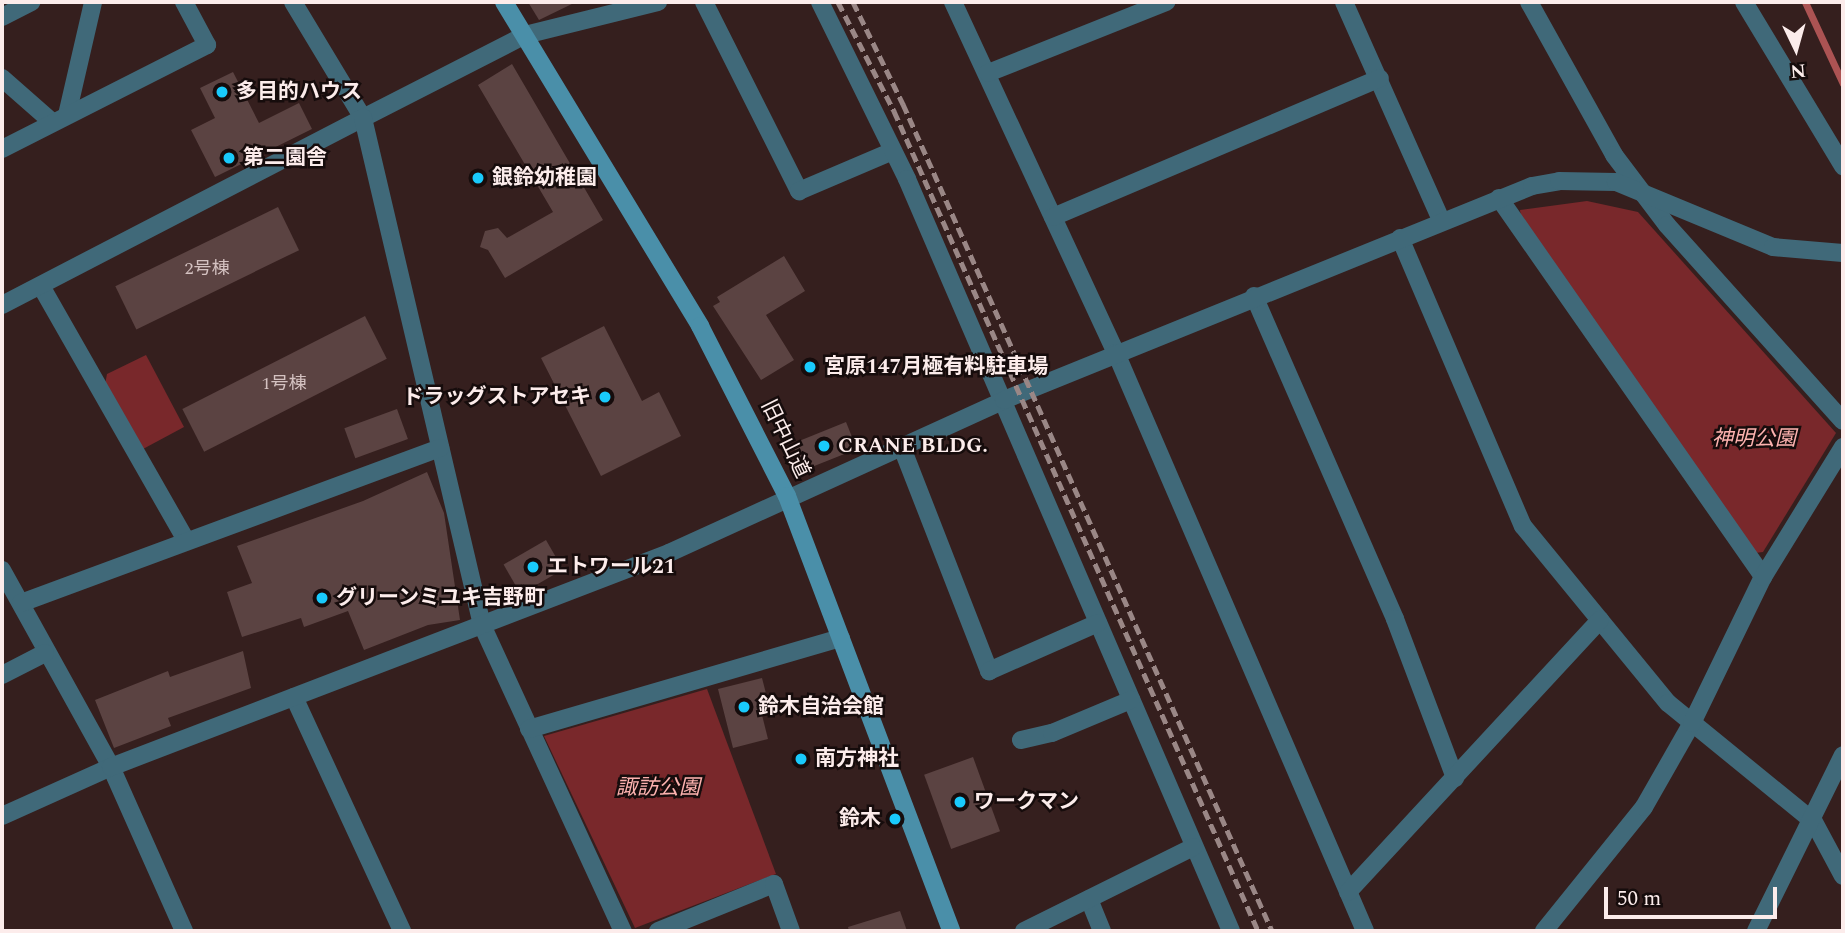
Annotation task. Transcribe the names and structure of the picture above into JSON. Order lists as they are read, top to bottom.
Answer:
{
  "streets": {
    "main road": ["旧中山道"]
  },
  "parks": ["神明公園", "諏訪公園"],
  "places": [
    "多目的ハウス",
    "第二園舎",
    "銀鈴幼稚園",
    "宮原147月極有料駐車場",
    "ドラッグストアセキ",
    "CRANE BLDG.",
    "エトワール21",
    "グリーンミユキ吉野町",
    "鈴木自治会館",
    "南方神社",
    "ワークマン",
    "鈴木"
  ],
  "house_numbers": ["2号棟", "1号棟"],
  "scale_bar": "50 m",
  "north": "bottom"
}
